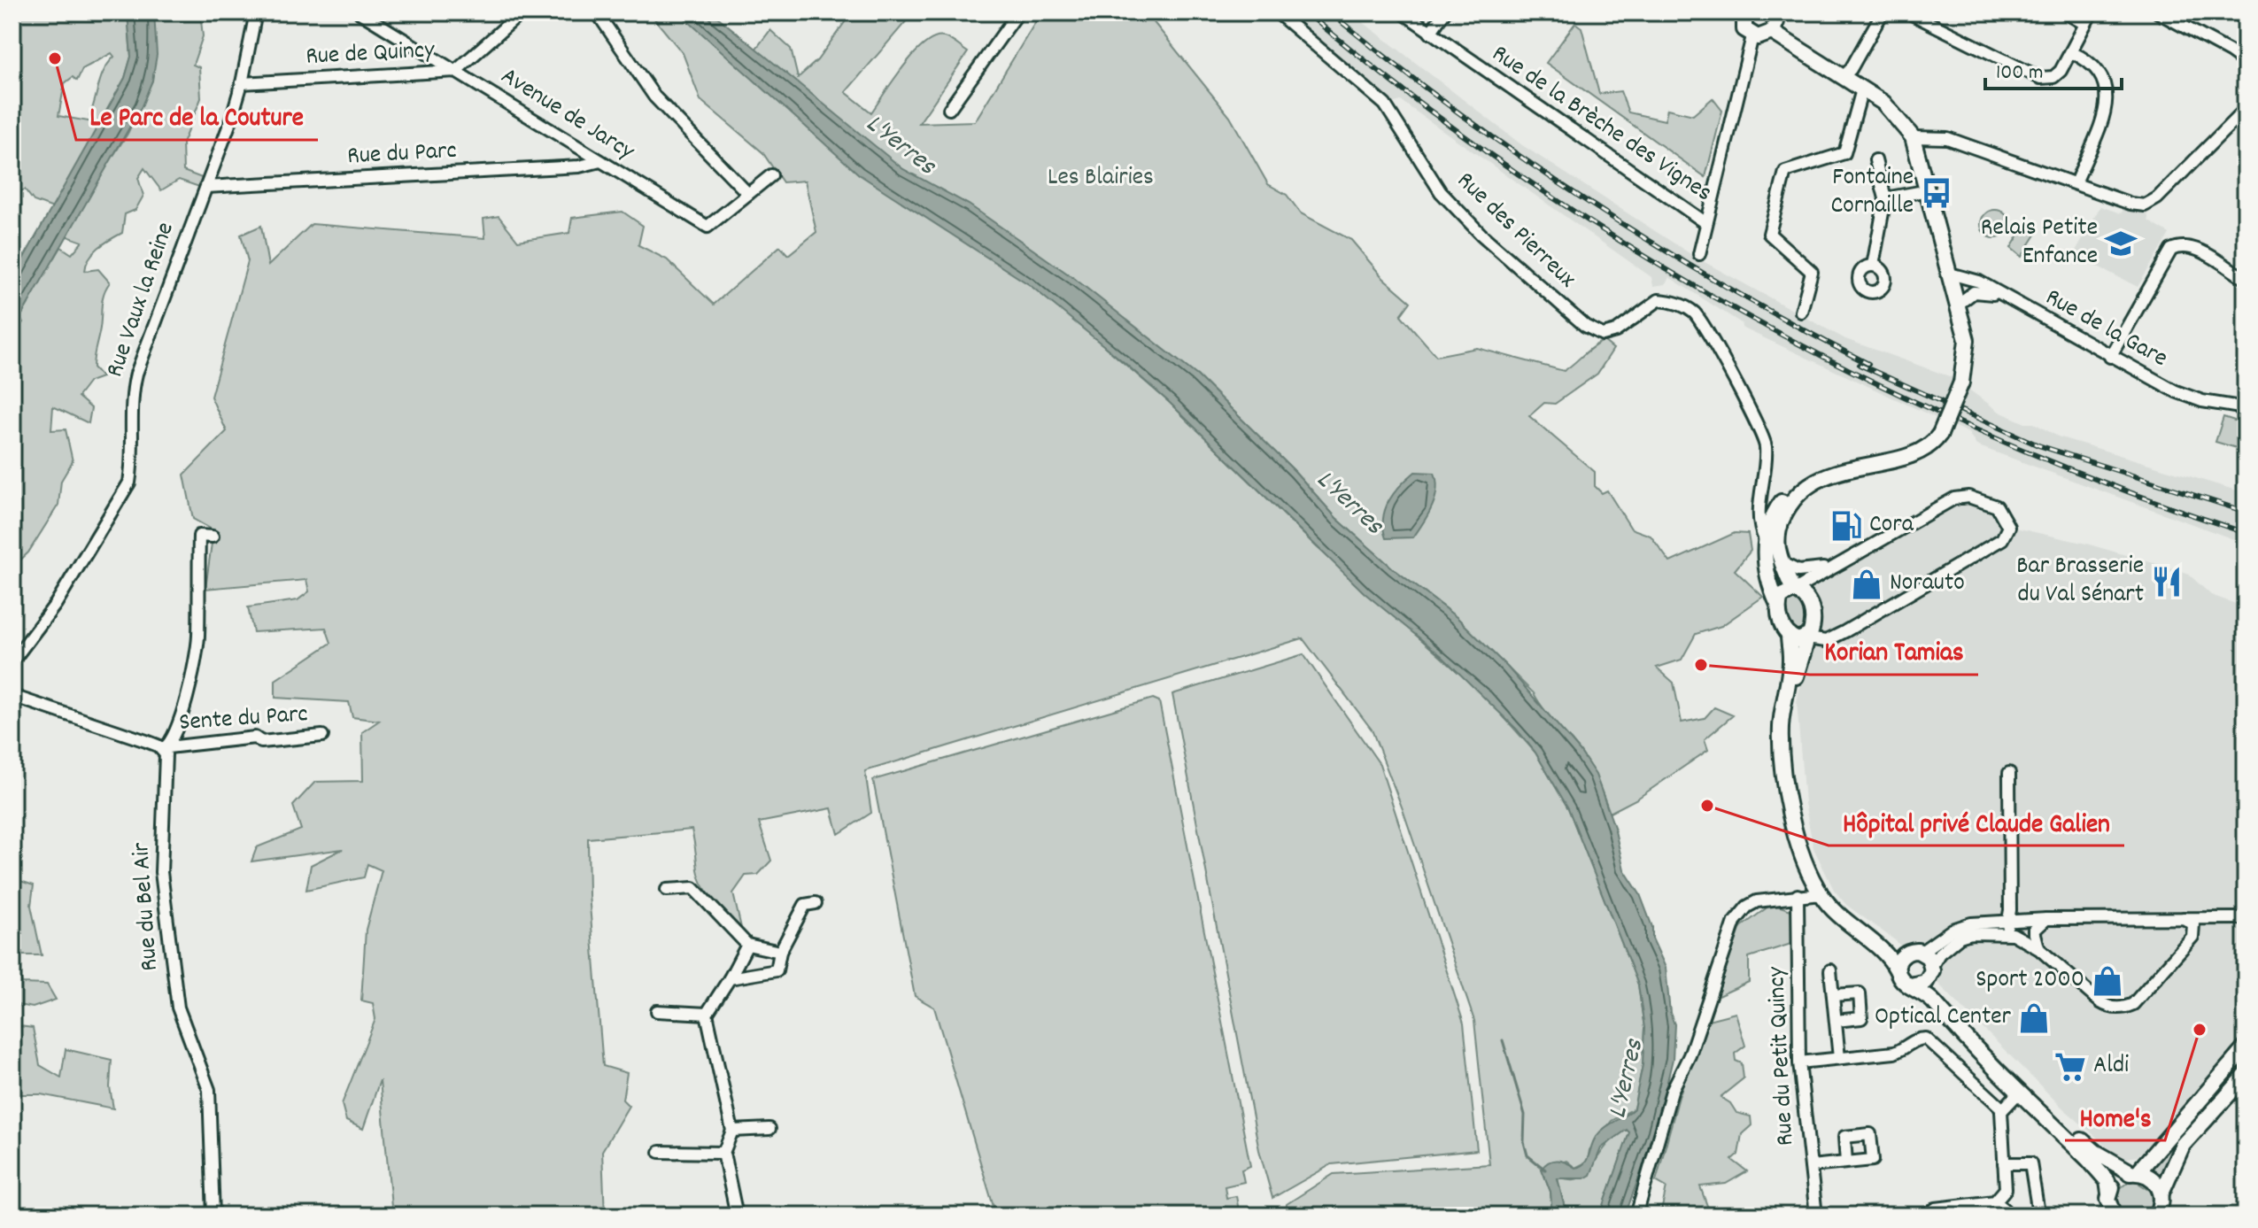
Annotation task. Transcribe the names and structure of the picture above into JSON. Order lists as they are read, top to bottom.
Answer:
{
  "streets": {
    "street": [
      "Rue de Quincy",
      "Avenue de Jarcy",
      "Rue de la Brèche des Vignes",
      "Rue du Parc",
      "Rue des Pierreux",
      "Rue Vaux la Reine",
      "Rue de la Gare",
      "Sente du Parc",
      "Rue du Bel Air",
      "Rue du Petit Quincy"
    ]
  },
  "crossings": [
    ["Rue de Quincy", "Avenue de Jarcy"],
    ["Rue de Quincy", "Rue Vaux la Reine"],
    ["Avenue de Jarcy", "Rue du Parc"],
    ["Rue du Parc", "Rue Vaux la Reine"],
    ["Sente du Parc", "Rue du Bel Air"]
  ],
  "water": ["L'Yerres"],
  "parks": ["Les Blairies"],
  "places": {
    "other": [
      "Le Parc de la Couture",
      "Korian Tamias",
      "Hôpital privé Claude Galien",
      "Home's"
    ],
    "bus stop": ["Fontaine Cornaille"],
    "school or university": ["Relais Petite Enfance"],
    "fuel station": ["Cora"],
    "restaurant": ["Bar Brasserie du Val Sénart"],
    "shop": ["Norauto", "Sport 2000", "Optical Center"],
    "supermarket": ["Aldi"]
  },
  "scale_bar": "100 m"
}
